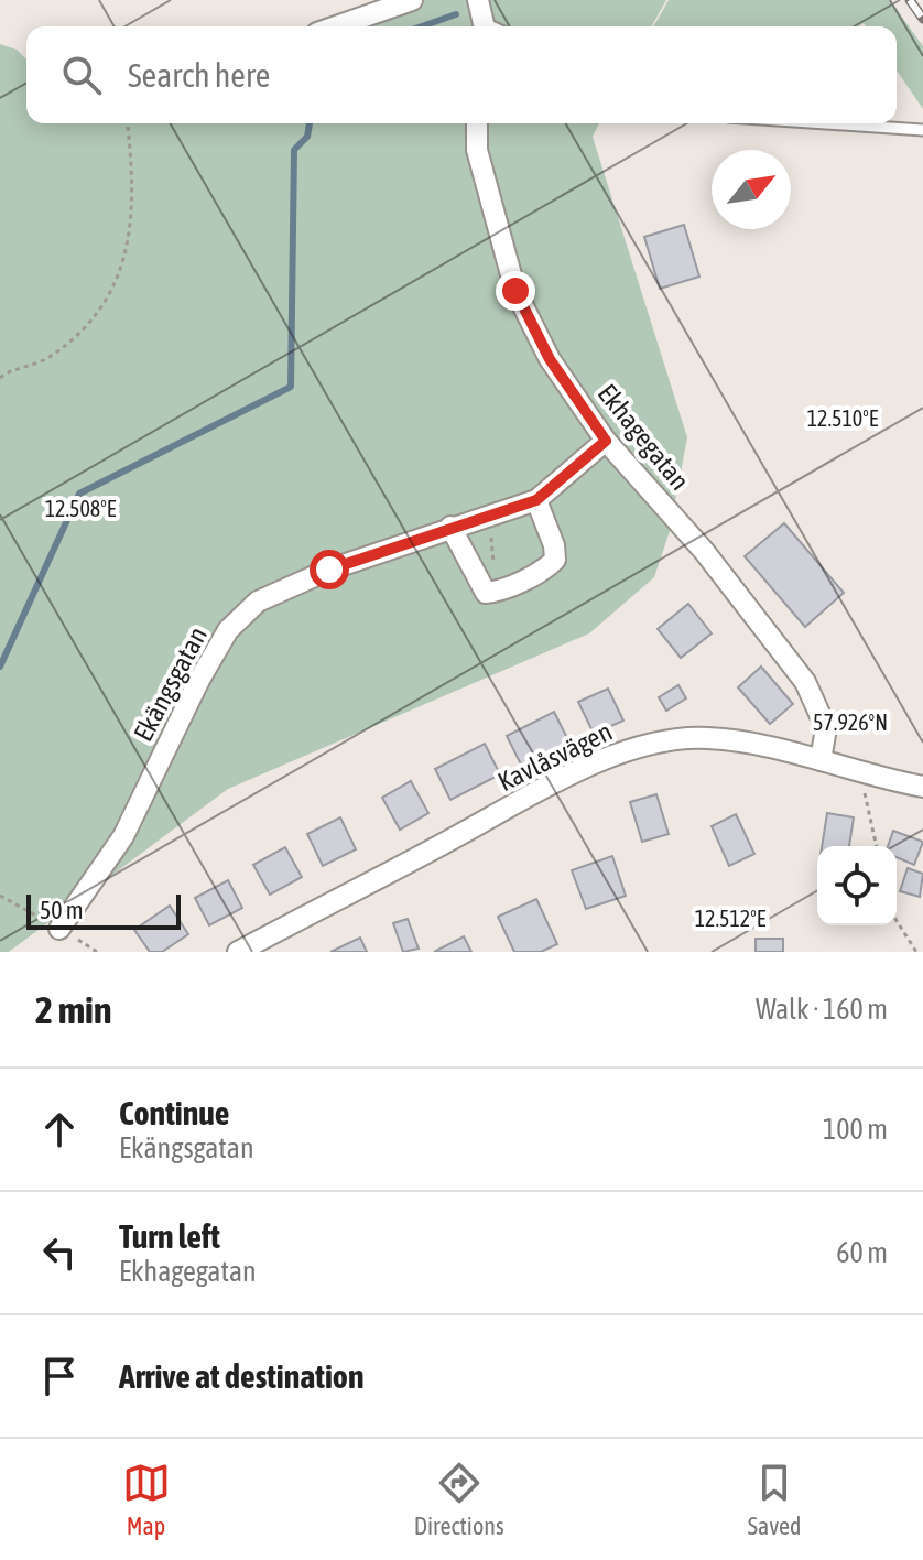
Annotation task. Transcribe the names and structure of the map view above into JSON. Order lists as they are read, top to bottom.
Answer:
{
  "streets": {
    "street": ["Ekhagegatan", "Ekängsgatan", "Kavlåsvägen"]
  },
  "crossings": [
    ["Ekhagegatan", "Ekängsgatan"],
    ["Ekhagegatan", "Kavlåsvägen"]
  ],
  "scale_bar": "50 m",
  "north": "top right",
  "page": {
    "search": "Search here",
    "scale": "50 m",
    "heading": ["2 min", "Walk · 160 m"],
    "list": [
      ["Continue", "Ekängsgatan", "100 m"],
      ["Turn left", "Ekhagegatan", "60 m"],
      "Arrive at destination"
    ],
    "nav": ["Map", "Directions", "Saved"]
  },
  "coordinates": [
    "12.510°E",
    "12.508°E",
    "57.926°N",
    "12.512°E"
  ]
}
